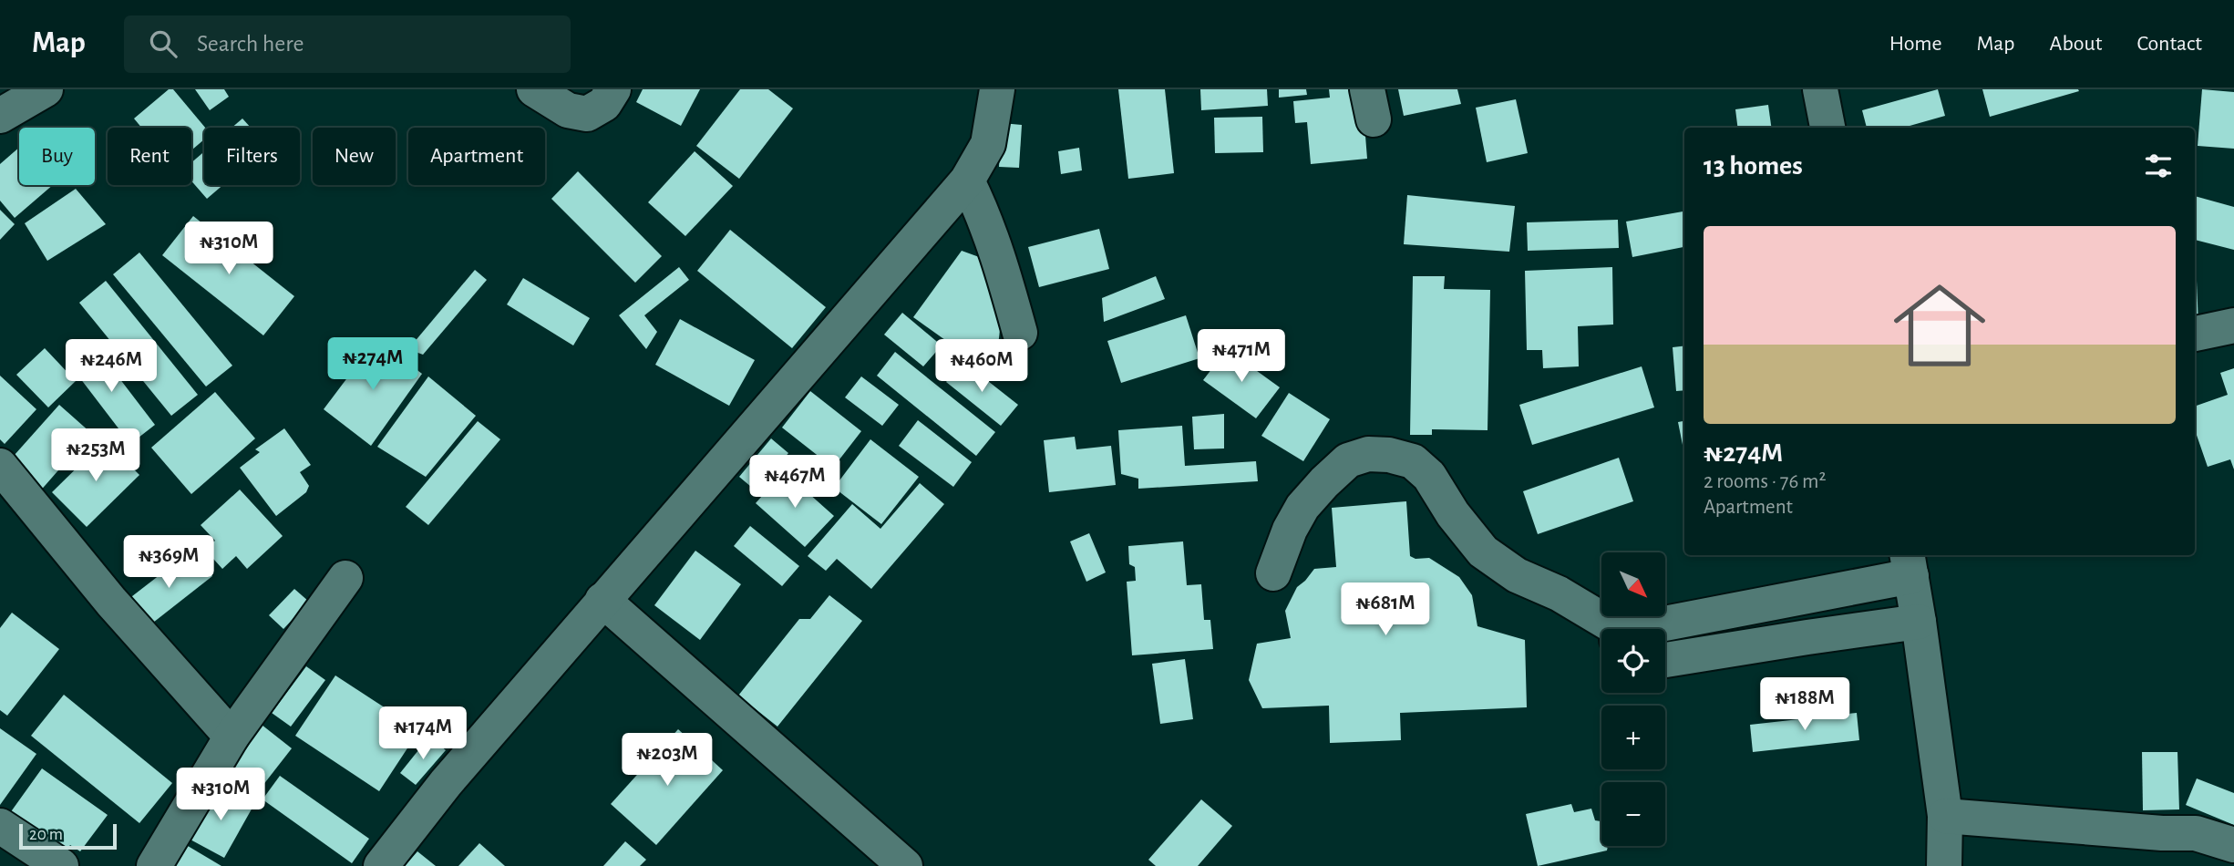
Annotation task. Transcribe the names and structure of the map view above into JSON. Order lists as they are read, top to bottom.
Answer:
{
  "scale_bar": "20 m",
  "north": "bottom right",
  "page": {
    "header": "Map",
    "search": "Search here",
    "nav": [
      "Home",
      "Map",
      "About",
      "Contact"
    ],
    "chip": [
      "Buy",
      "Rent",
      "Filters",
      "New",
      "Apartment"
    ],
    "heading": "13 homes",
    "list": [
      {
        "name": "₦274M",
        "note": "2 rooms · 76 m² · Apartment"
      }
    ],
    "price": [
      "₦310M",
      "₦471M",
      "₦274M",
      "₦246M",
      "₦460M",
      "₦253M",
      "₦467M",
      "₦369M",
      "₦681M",
      "₦188M",
      "₦174M",
      "₦203M",
      "₦310M"
    ],
    "map_buttons": ["+", "−"],
    "scale": "20 m"
  }
}
